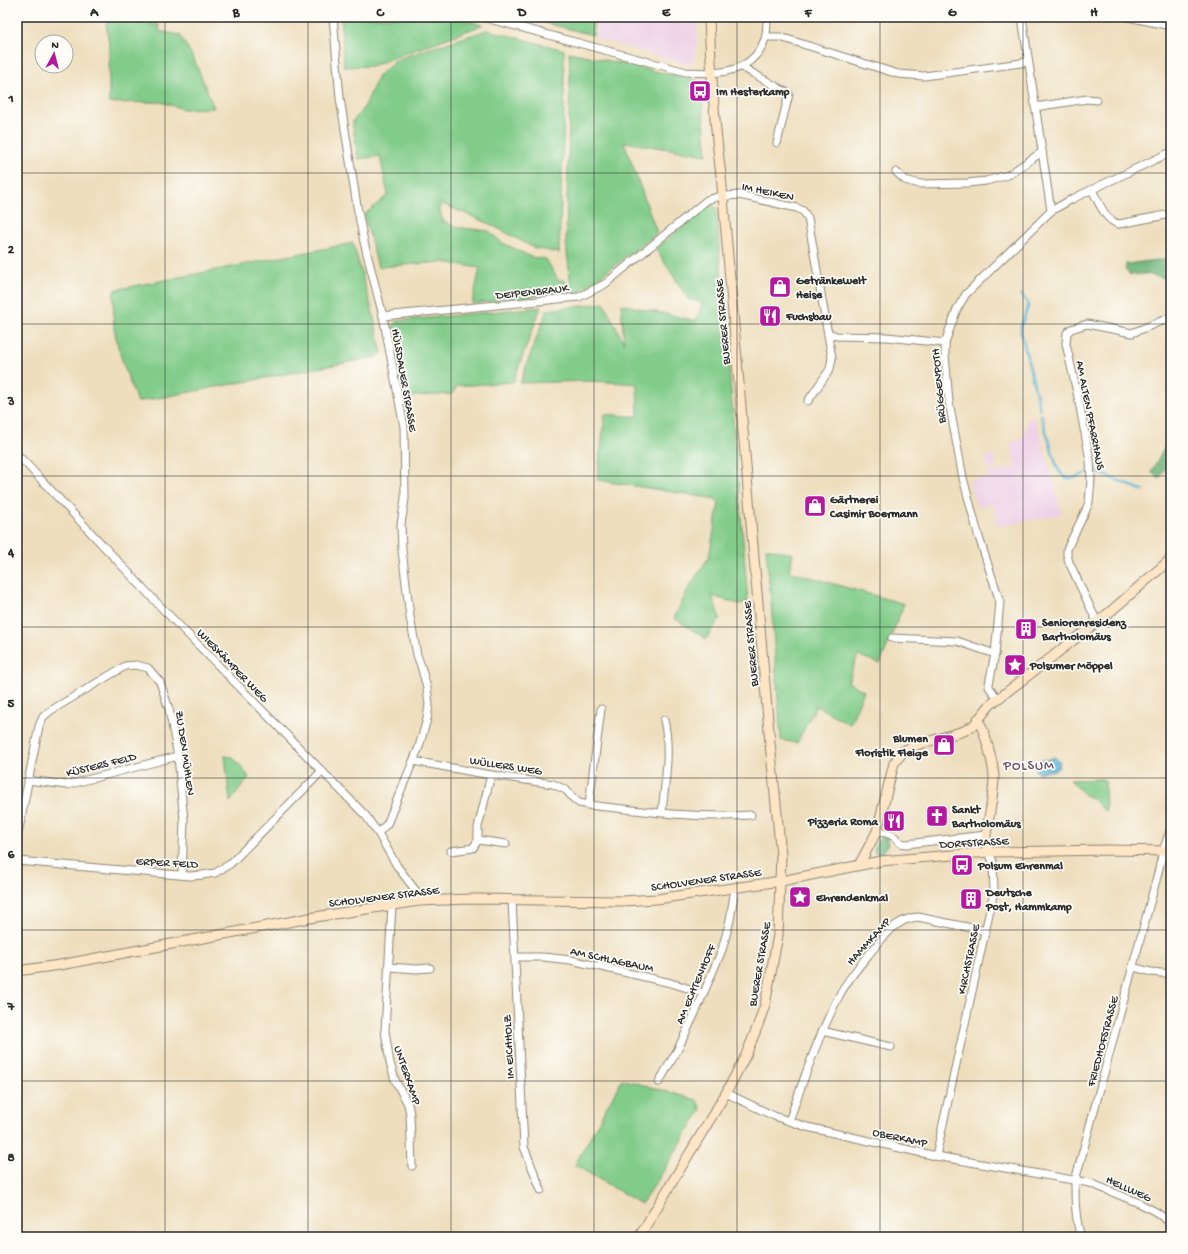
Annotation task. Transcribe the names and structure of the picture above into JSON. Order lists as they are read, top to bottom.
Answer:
{
  "streets": {
    "main road": [
      "BUERER STRASSE",
      "DORFSTRASSE",
      "SCHOLVENER STRASSE",
      "KIRCHSTRASSE"
    ],
    "street": [
      "IM HEIKEN",
      "DEIPENBRAUK",
      "HÜLSDAUER STRASSE",
      "BRÜGGENPOTH",
      "AM ALTEN PFARRHAUS",
      "WIESKÄMPER WEG",
      "ZU DEN MÜHLEN",
      "KÜSTERS FELD",
      "WÜLLERS WEG",
      "ERPER FELD",
      "HAMMKAMP",
      "AM SCHLAGBAUM",
      "AM ECHTENHOFF",
      "FRIEDHOFSTRASSE",
      "IM EICHHOLZ",
      "UNTERKAMP",
      "OBERKAMP",
      "HELLWEG"
    ]
  },
  "crossings": [
    ["IM HEIKEN", "DEIPENBRAUK"],
    ["IM HEIKEN", "BUERER STRASSE"],
    ["DEIPENBRAUK", "BUERER STRASSE"],
    ["DEIPENBRAUK", "HÜLSDAUER STRASSE"],
    ["BUERER STRASSE", "DORFSTRASSE"],
    ["BUERER STRASSE", "SCHOLVENER STRASSE"],
    ["BUERER STRASSE", "OBERKAMP"],
    ["HÜLSDAUER STRASSE", "WIESKÄMPER WEG"],
    ["HÜLSDAUER STRASSE", "WÜLLERS WEG"],
    ["WIESKÄMPER WEG", "ERPER FELD"],
    ["WIESKÄMPER WEG", "SCHOLVENER STRASSE"],
    ["ZU DEN MÜHLEN", "KÜSTERS FELD"],
    ["ZU DEN MÜHLEN", "ERPER FELD"],
    ["DORFSTRASSE", "SCHOLVENER STRASSE"],
    ["DORFSTRASSE", "KIRCHSTRASSE"],
    ["DORFSTRASSE", "FRIEDHOFSTRASSE"],
    ["SCHOLVENER STRASSE", "AM ECHTENHOFF"],
    ["SCHOLVENER STRASSE", "IM EICHHOLZ"],
    ["SCHOLVENER STRASSE", "UNTERKAMP"],
    ["HAMMKAMP", "KIRCHSTRASSE"],
    ["HAMMKAMP", "OBERKAMP"],
    ["AM SCHLAGBAUM", "AM ECHTENHOFF"],
    ["AM SCHLAGBAUM", "IM EICHHOLZ"],
    ["KIRCHSTRASSE", "OBERKAMP"],
    ["FRIEDHOFSTRASSE", "OBERKAMP"],
    ["FRIEDHOFSTRASSE", "HELLWEG"],
    ["OBERKAMP", "HELLWEG"]
  ],
  "districts": ["POLSUM"],
  "places": {
    "bus stop": ["Im Hesterkamp", "Polsum Ehrenmal"],
    "shop": ["Getränkewelt Heise", "Gärtnerei Casimir Boermann", "Blumen Floristik Fleige"],
    "restaurant": ["Fuchsbau", "Pizzeria Roma"],
    "building": ["Seniorenresidenz Bartholomäus", "Deutsche Post, Hammkamp"],
    "place": ["Polsumer Möppel", "Ehrendenkmal"],
    "church": ["Sankt Bartholomäus"]
  },
  "north": "top",
  "grid": {
    "columns": [
      "A",
      "B",
      "C",
      "D",
      "E",
      "F",
      "G",
      "H"
    ],
    "rows": [
      "1",
      "2",
      "3",
      "4",
      "5",
      "6",
      "7",
      "8"
    ]
  }
}
